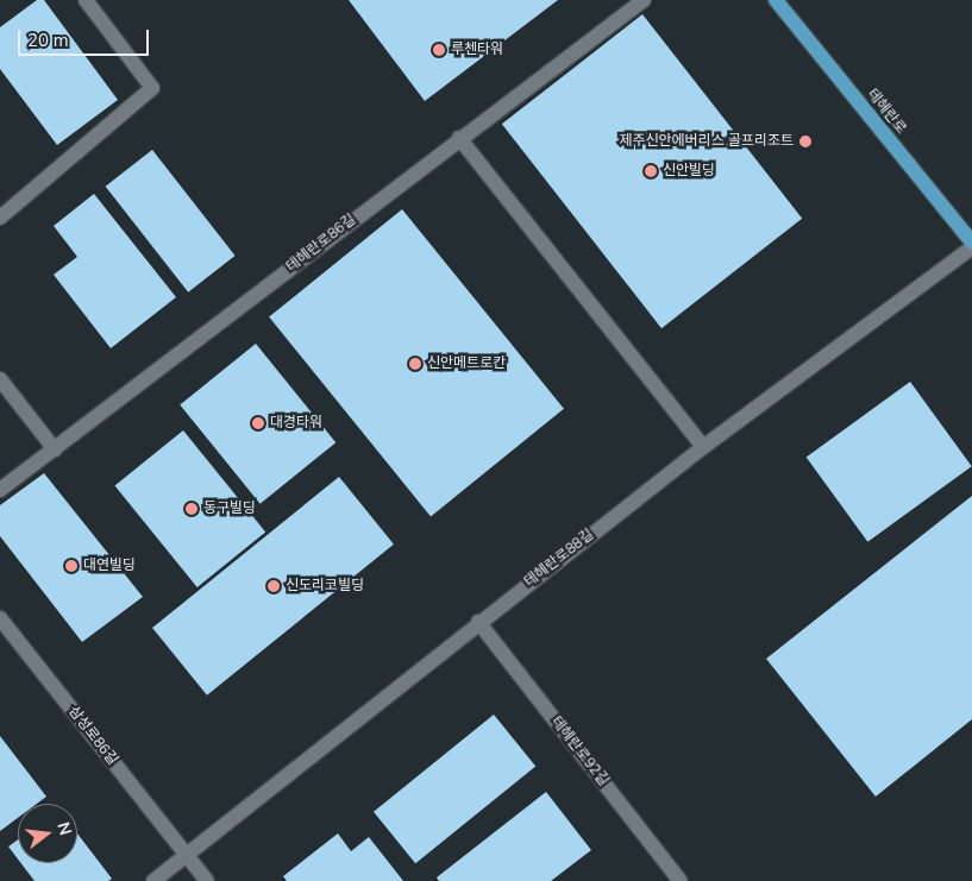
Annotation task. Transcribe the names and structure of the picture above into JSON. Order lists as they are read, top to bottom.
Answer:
{
  "streets": {
    "main road": ["테헤란로"],
    "street": [
      "테헤란로86길",
      "테헤란로88길",
      "삼성로86길",
      "테헤란로92길"
    ]
  },
  "crossings": [
    ["테헤란로", "테헤란로88길"],
    ["테헤란로88길", "삼성로86길"],
    ["테헤란로88길", "테헤란로92길"]
  ],
  "places": [
    "루첸타워",
    "제주신안에버리스 골프리조트",
    "신안빌딩",
    "신안메트로칸",
    "대경타워",
    "동구빌딩",
    "대연빌딩",
    "신도리코빌딩"
  ],
  "scale_bar": "20 m",
  "north": "right"
}
